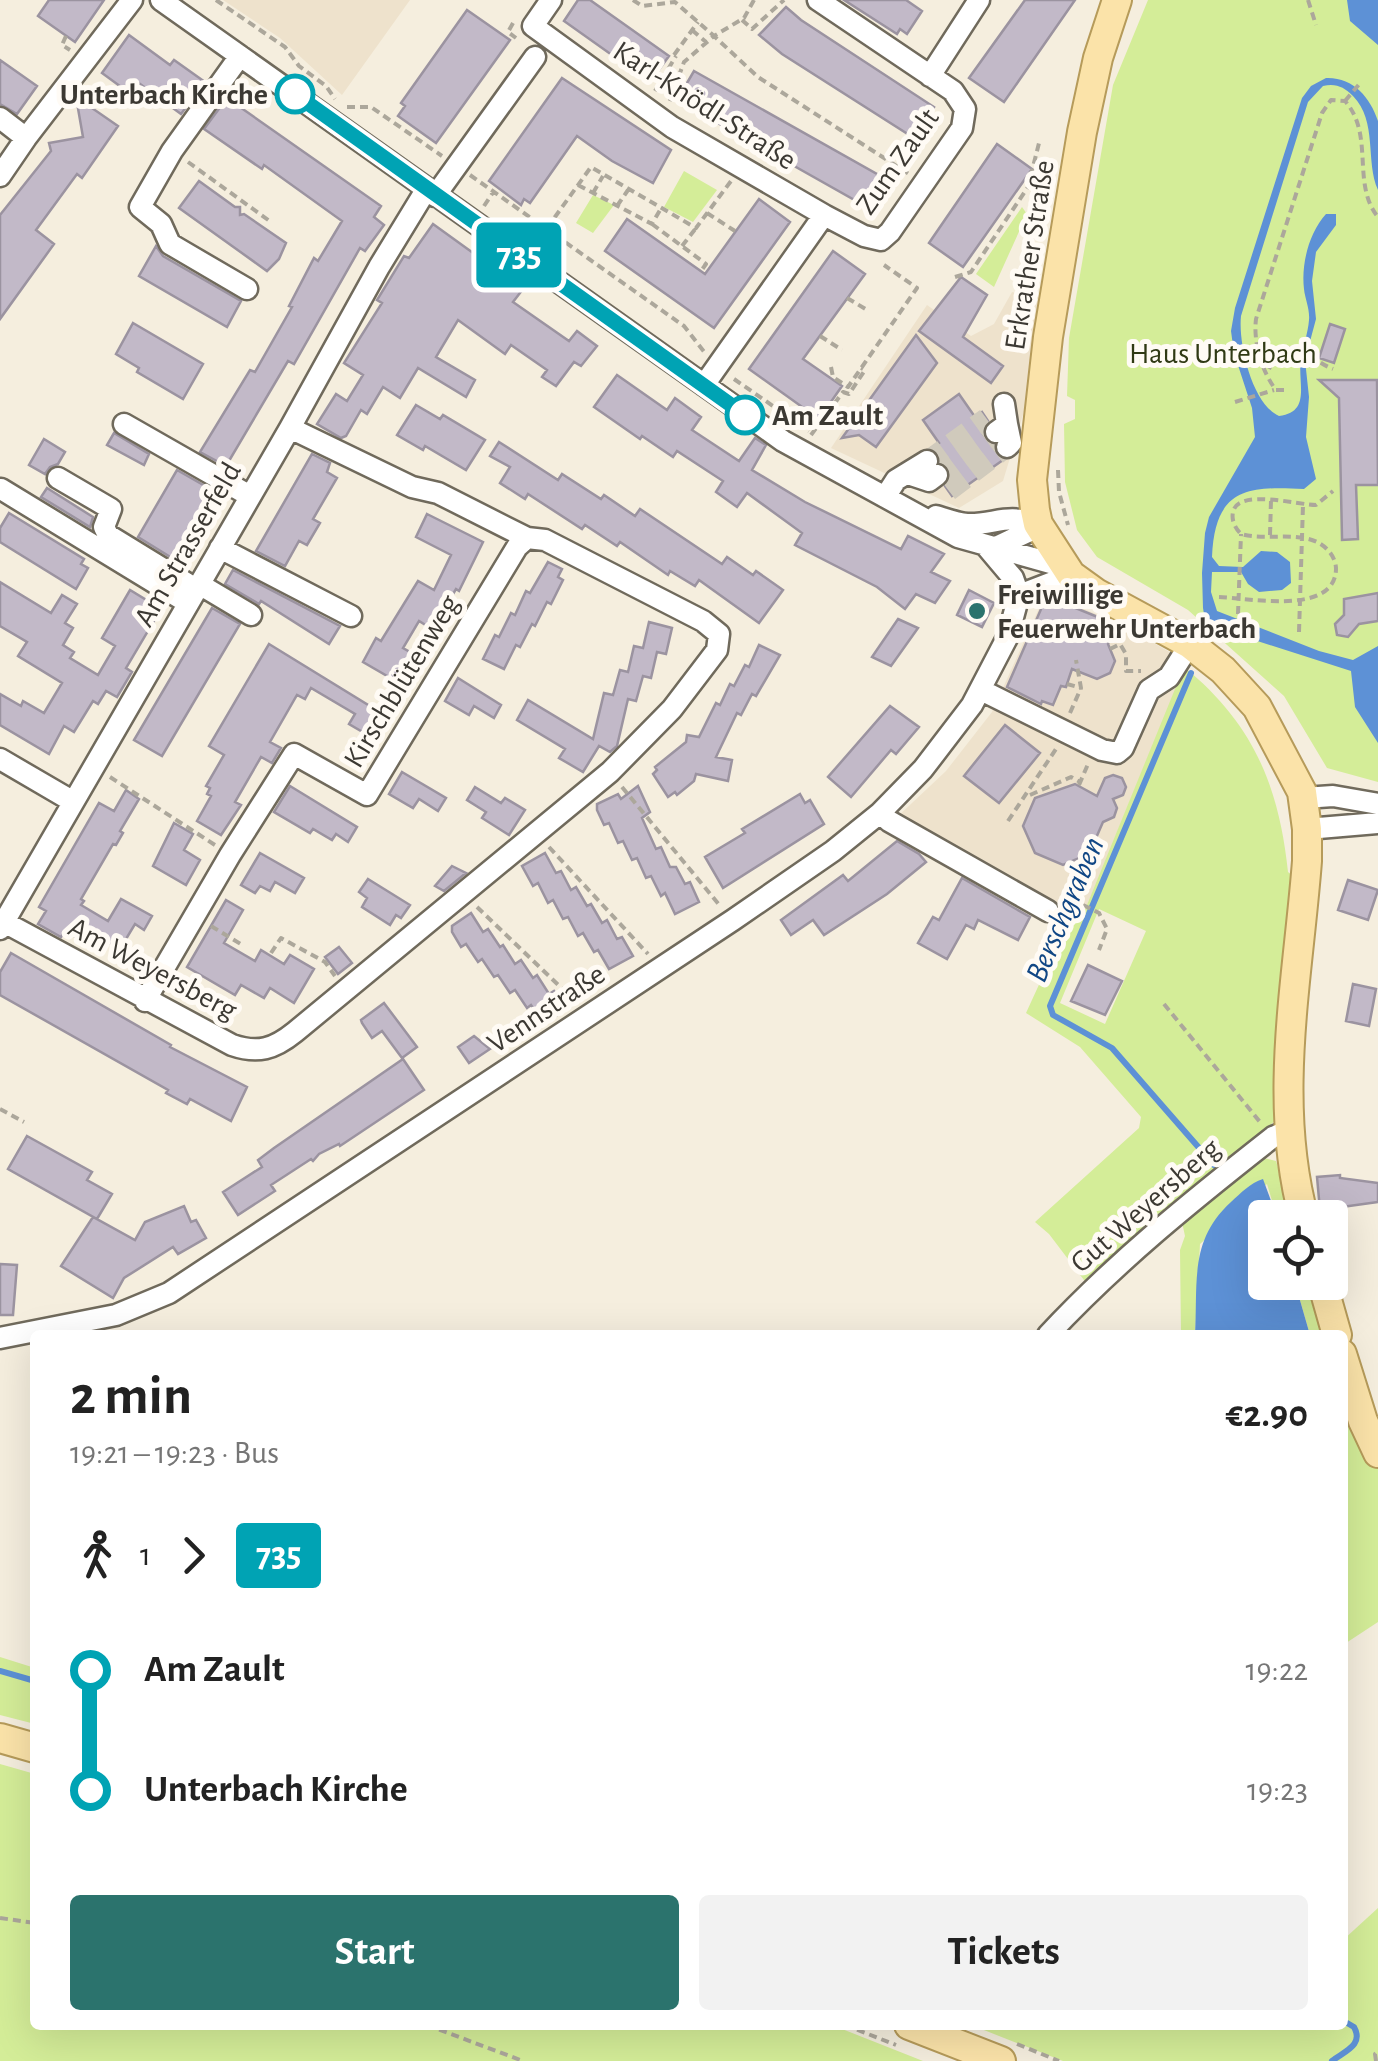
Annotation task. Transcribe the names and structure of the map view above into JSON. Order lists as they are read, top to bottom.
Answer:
{
  "streets": {
    "main road": ["Erkrather Straße"],
    "street": [
      "Karl-Knödl-Straße",
      "Zum Zault",
      "Am Strasserfeld",
      "Kirschblütenweg",
      "Am Weyersberg",
      "Vennstraße",
      "Gut Weyersberg"
    ]
  },
  "crossings": [
    ["Karl-Knödl-Straße", "Zum Zault"],
    ["Am Strasserfeld", "Am Weyersberg"],
    ["Kirschblütenweg", "Am Weyersberg"]
  ],
  "water": ["Berschgraben"],
  "parks": ["Haus Unterbach"],
  "places": ["Unterbach Kirche", "Am Zault", "Freiwillige Feuerwehr Unterbach"],
  "lines": ["bus line 735"],
  "page": {
    "on_map": "735",
    "heading": ["2 min", "19:21 – 19:23 · Bus", "€2.90"],
    "legs": ["1", "735"],
    "list": [
      {
        "name": "Am Zault",
        "value": "19:22"
      },
      {
        "name": "Unterbach Kirche",
        "value": "19:23"
      }
    ],
    "buttons": ["Start", "Tickets"]
  }
}
